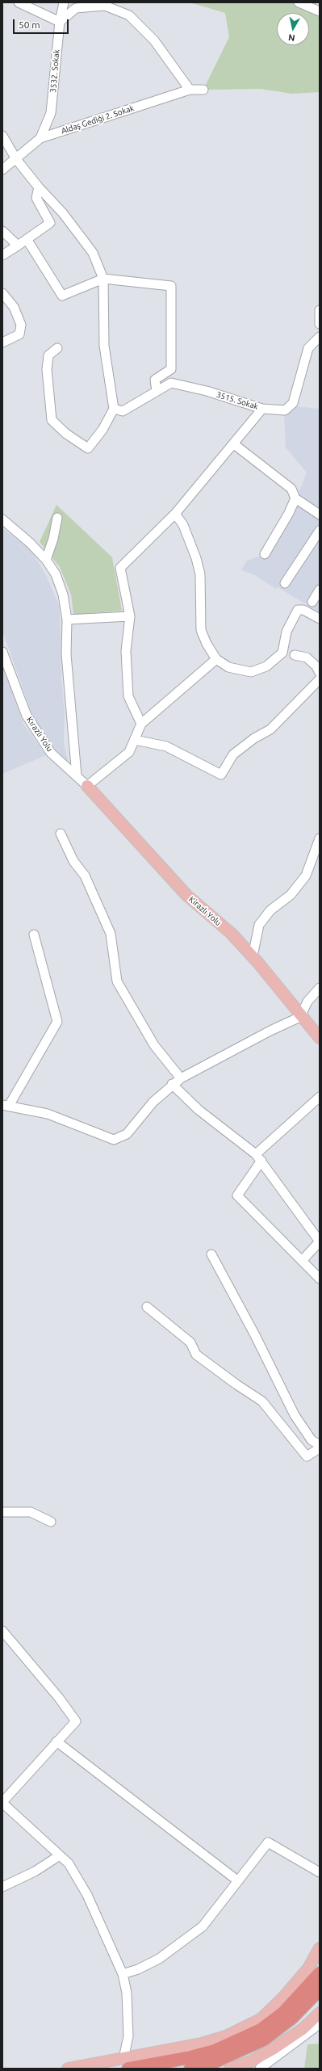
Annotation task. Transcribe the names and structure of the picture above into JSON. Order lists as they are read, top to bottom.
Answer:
{
  "streets": {
    "main road": ["Kirazlı Yolu"],
    "street": [
      "3532. Sokak",
      "Aldaş Gediği 2. Sokak",
      "3515. Sokak",
      "Kırazlı Yolu"
    ]
  },
  "crossings": [
    ["3532. Sokak", "Aldaş Gediği 2. Sokak"],
    ["Kırazlı Yolu", "Kirazlı Yolu"]
  ],
  "scale_bar": "50 m",
  "north": "bottom"
}
